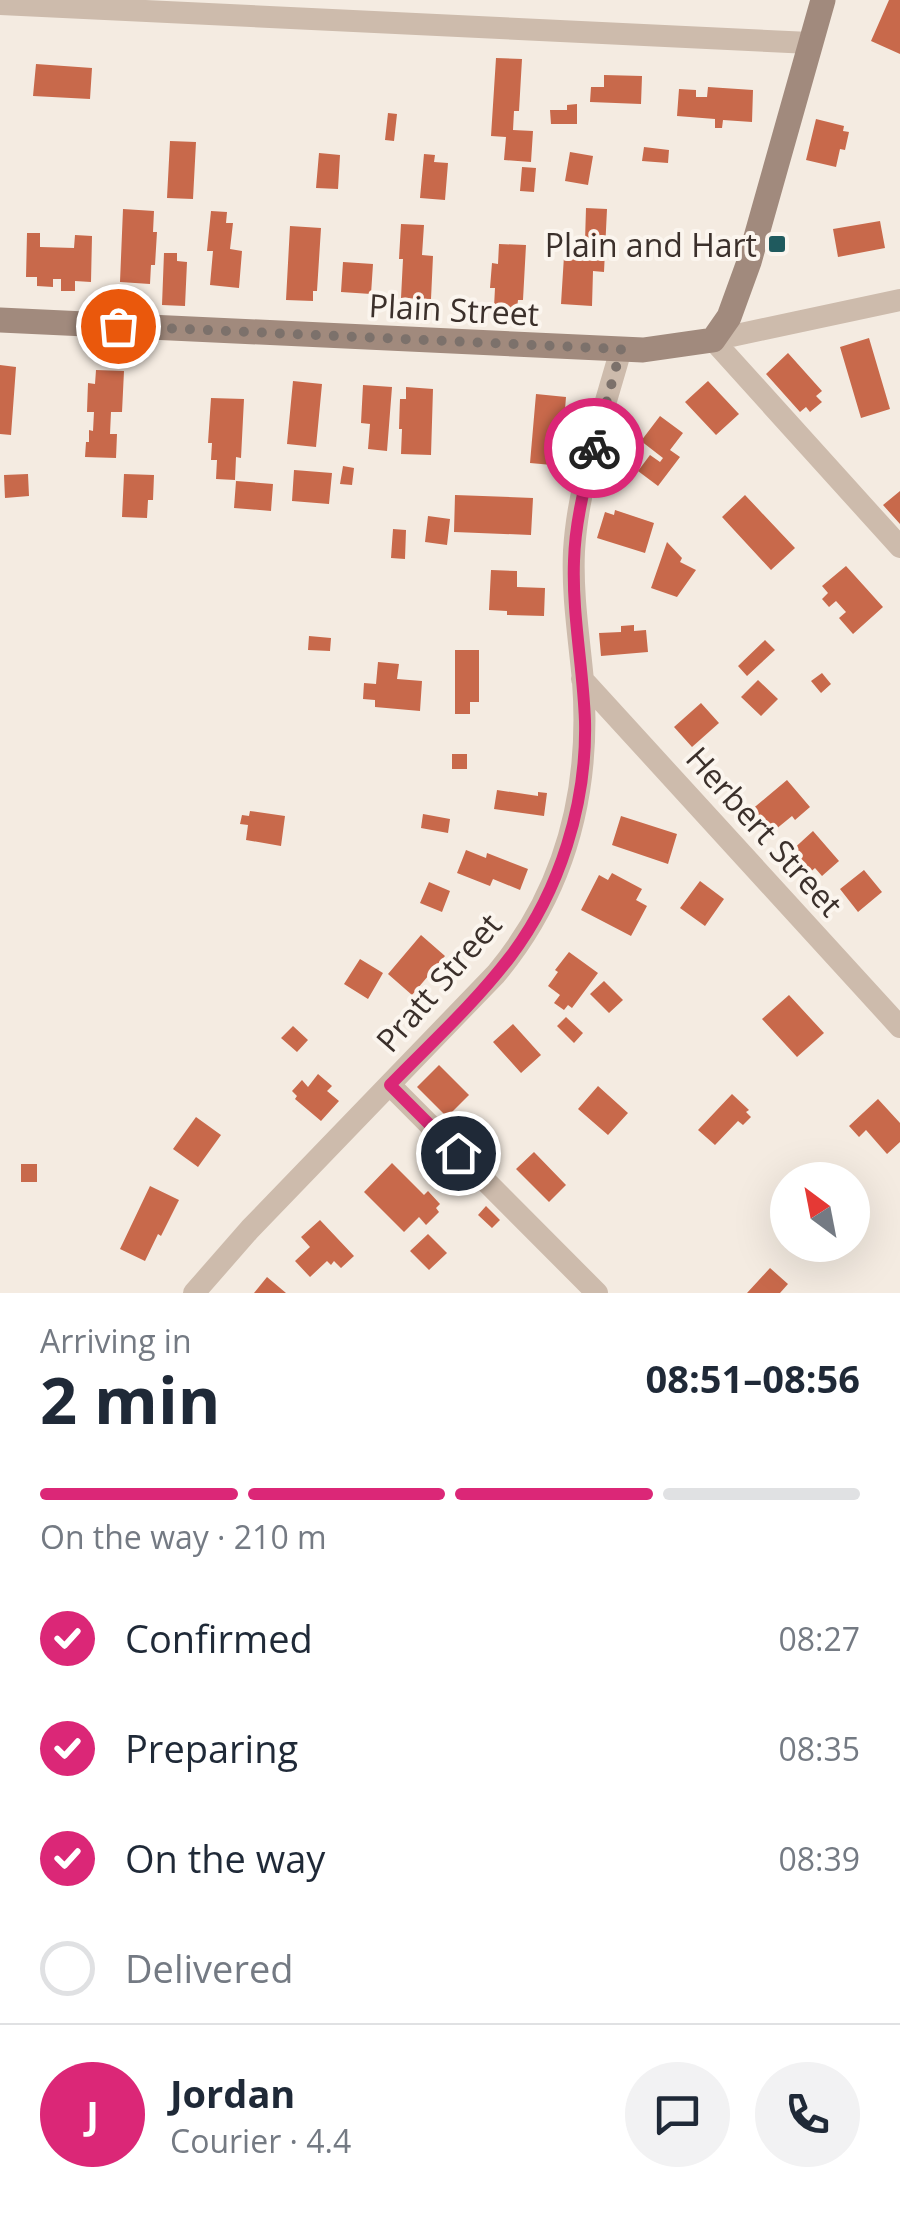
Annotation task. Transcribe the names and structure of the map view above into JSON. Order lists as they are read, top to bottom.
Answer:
{
  "streets": {
    "main road": ["Plain Street"],
    "street": ["Herbert Street", "Pratt Street"]
  },
  "crossings": [
    ["Plain Street", "Pratt Street"],
    ["Herbert Street", "Pratt Street"]
  ],
  "places": {
    "transit": ["Plain and Hart"]
  },
  "north": "top left",
  "page": {
    "heading": ["2 min", "Arriving in", "08:51–08:56"],
    "panel": ["Jordan", "Courier · 4.4"],
    "bar": "On the way · 210 m",
    "list": [
      ["Confirmed", "08:27"],
      ["Preparing", "08:35"],
      ["On the way", "08:39"],
      "Delivered"
    ],
    "round": "J"
  }
}
